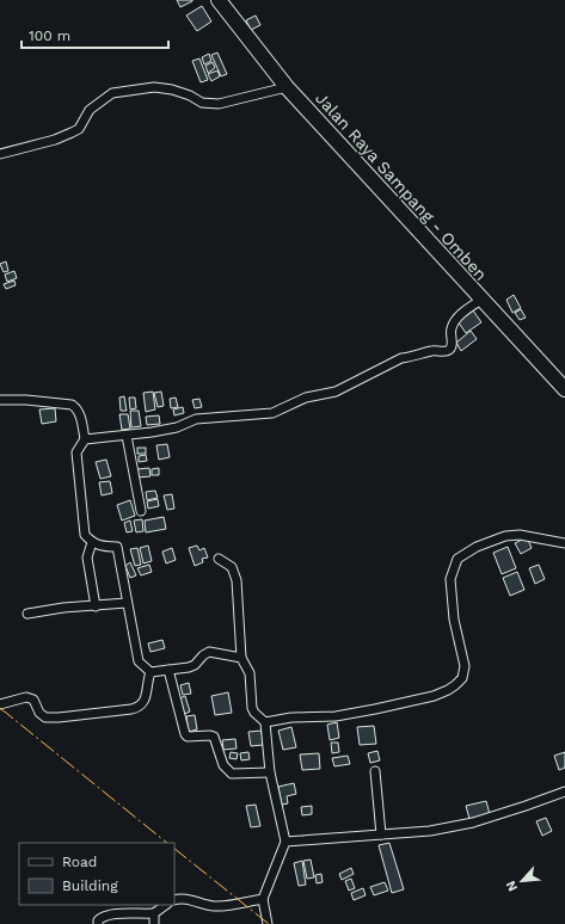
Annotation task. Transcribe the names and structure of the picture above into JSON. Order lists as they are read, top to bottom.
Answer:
{
  "streets": {
    "main road": ["Jalan Raya Sampang - Omben"]
  },
  "legend": ["Road", "Building"],
  "scale_bar": "100 m",
  "north": "bottom left"
}
